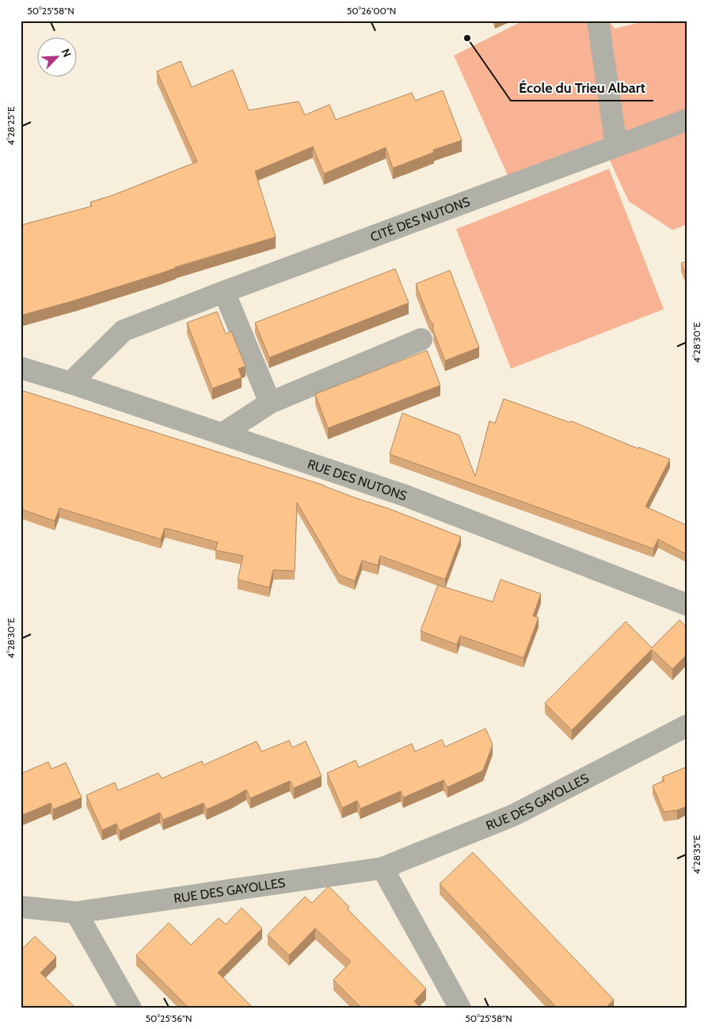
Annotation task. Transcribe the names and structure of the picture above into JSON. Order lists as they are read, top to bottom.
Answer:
{
  "streets": {
    "street": ["CITÉ DES NUTONS", "RUE DES NUTONS", "RUE DES GAYOLLES"]
  },
  "crossings": [
    ["CITÉ DES NUTONS", "RUE DES NUTONS"]
  ],
  "places": ["École du Trieu Albart"],
  "north": "top right",
  "coordinates": [
    "50°25'58\"N",
    "50°26'00\"N",
    "4°28'25\"E",
    "4°28'30\"E",
    "4°28'35\"E",
    "50°25'56\"N"
  ]
}
